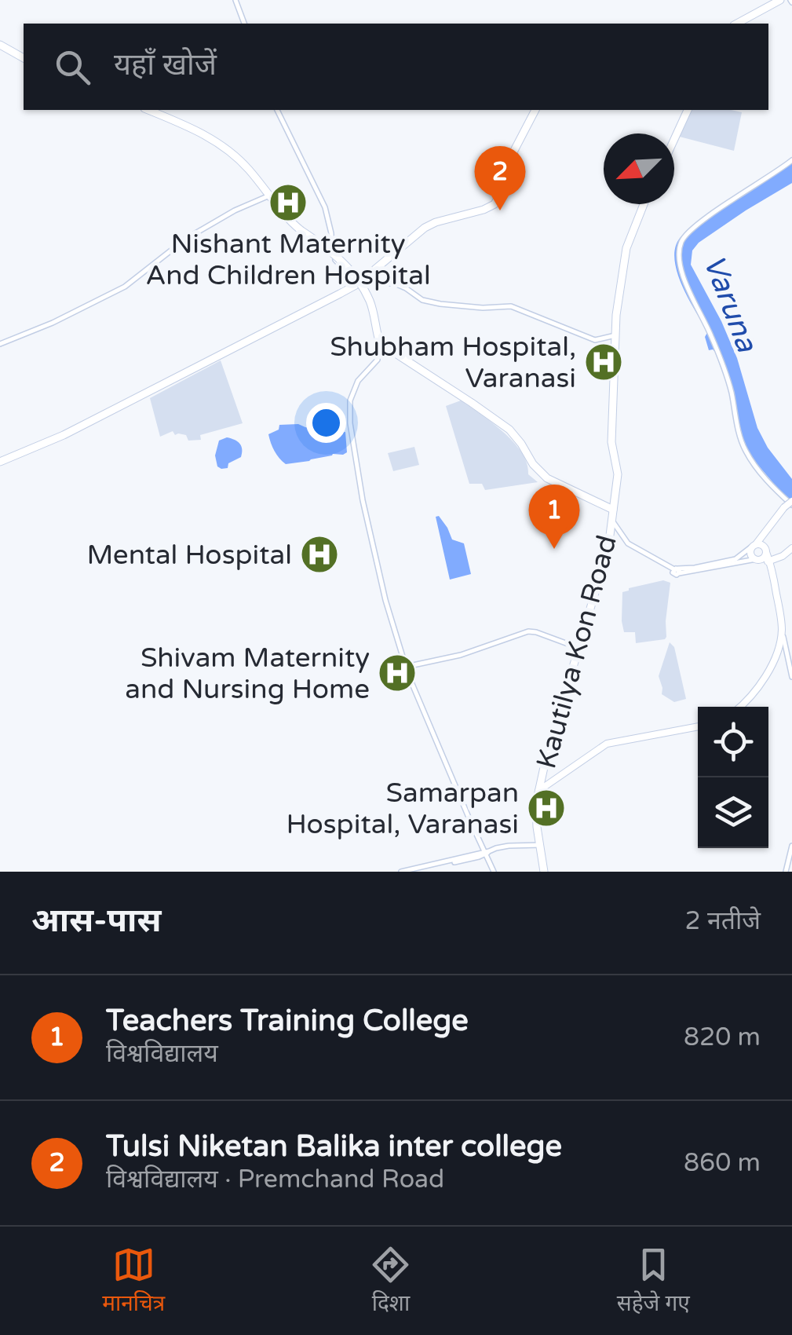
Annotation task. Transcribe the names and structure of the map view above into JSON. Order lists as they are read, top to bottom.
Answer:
{
  "streets": {
    "highway": ["Kautilya Kon Road"]
  },
  "water": ["Varuna"],
  "places": {
    "hospital": [
      "Nishant Maternity And Children Hospital",
      "Shubham Hospital, Varanasi",
      "Mental Hospital",
      "Shivam Maternity and Nursing Home",
      "Samarpan Hospital, Varanasi"
    ]
  },
  "north": "bottom left",
  "page": {
    "search": "यहाँ खोजें",
    "pins": ["2", "1"],
    "heading": ["आस-पास", "2 नतीजे"],
    "list": [
      {
        "mark": "1",
        "name": "Teachers Training College",
        "note": "विश्वविद्यालय",
        "value": "820 m"
      },
      {
        "mark": "2",
        "name": "Tulsi Niketan Balika inter college",
        "note": "विश्वविद्यालय · Premchand Road",
        "value": "860 m"
      }
    ],
    "nav": ["मानचित्र", "दिशा", "सहेजे गए"]
  }
}
